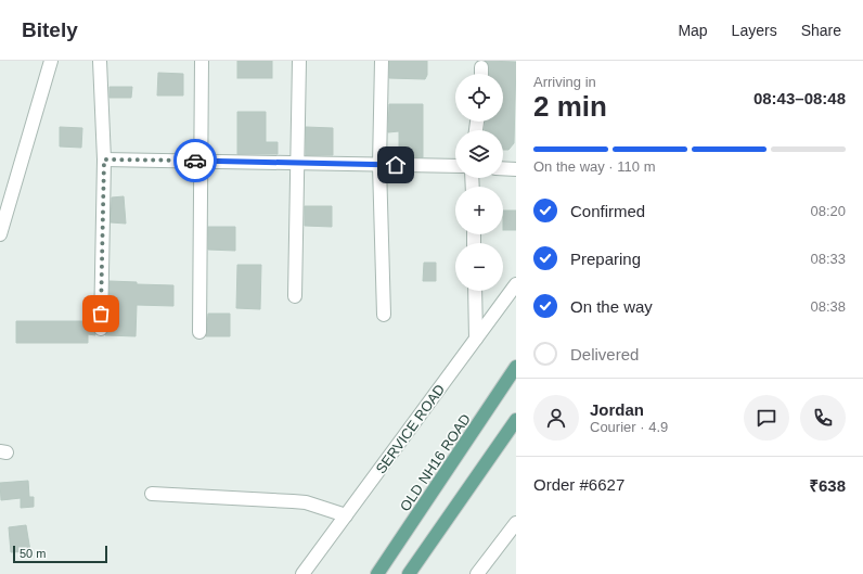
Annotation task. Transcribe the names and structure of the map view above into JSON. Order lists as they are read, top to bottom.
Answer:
{
  "streets": {
    "main road": ["OLD NH16 ROAD"],
    "street": ["SERVICE ROAD"]
  },
  "scale_bar": "50 m",
  "page": {
    "header": "Bitely",
    "nav": ["Map", "Layers", "Share"],
    "heading": ["2 min", "Arriving in", "08:43–08:48"],
    "panel": [
      "Jordan",
      "Courier · 4.9",
      "Order #6627",
      "₹638"
    ],
    "map_buttons": ["+", "−"],
    "bar": "On the way · 110 m",
    "list": [
      ["Confirmed", "08:20"],
      ["Preparing", "08:33"],
      ["On the way", "08:38"],
      "Delivered"
    ],
    "scale": "50 m"
  }
}
